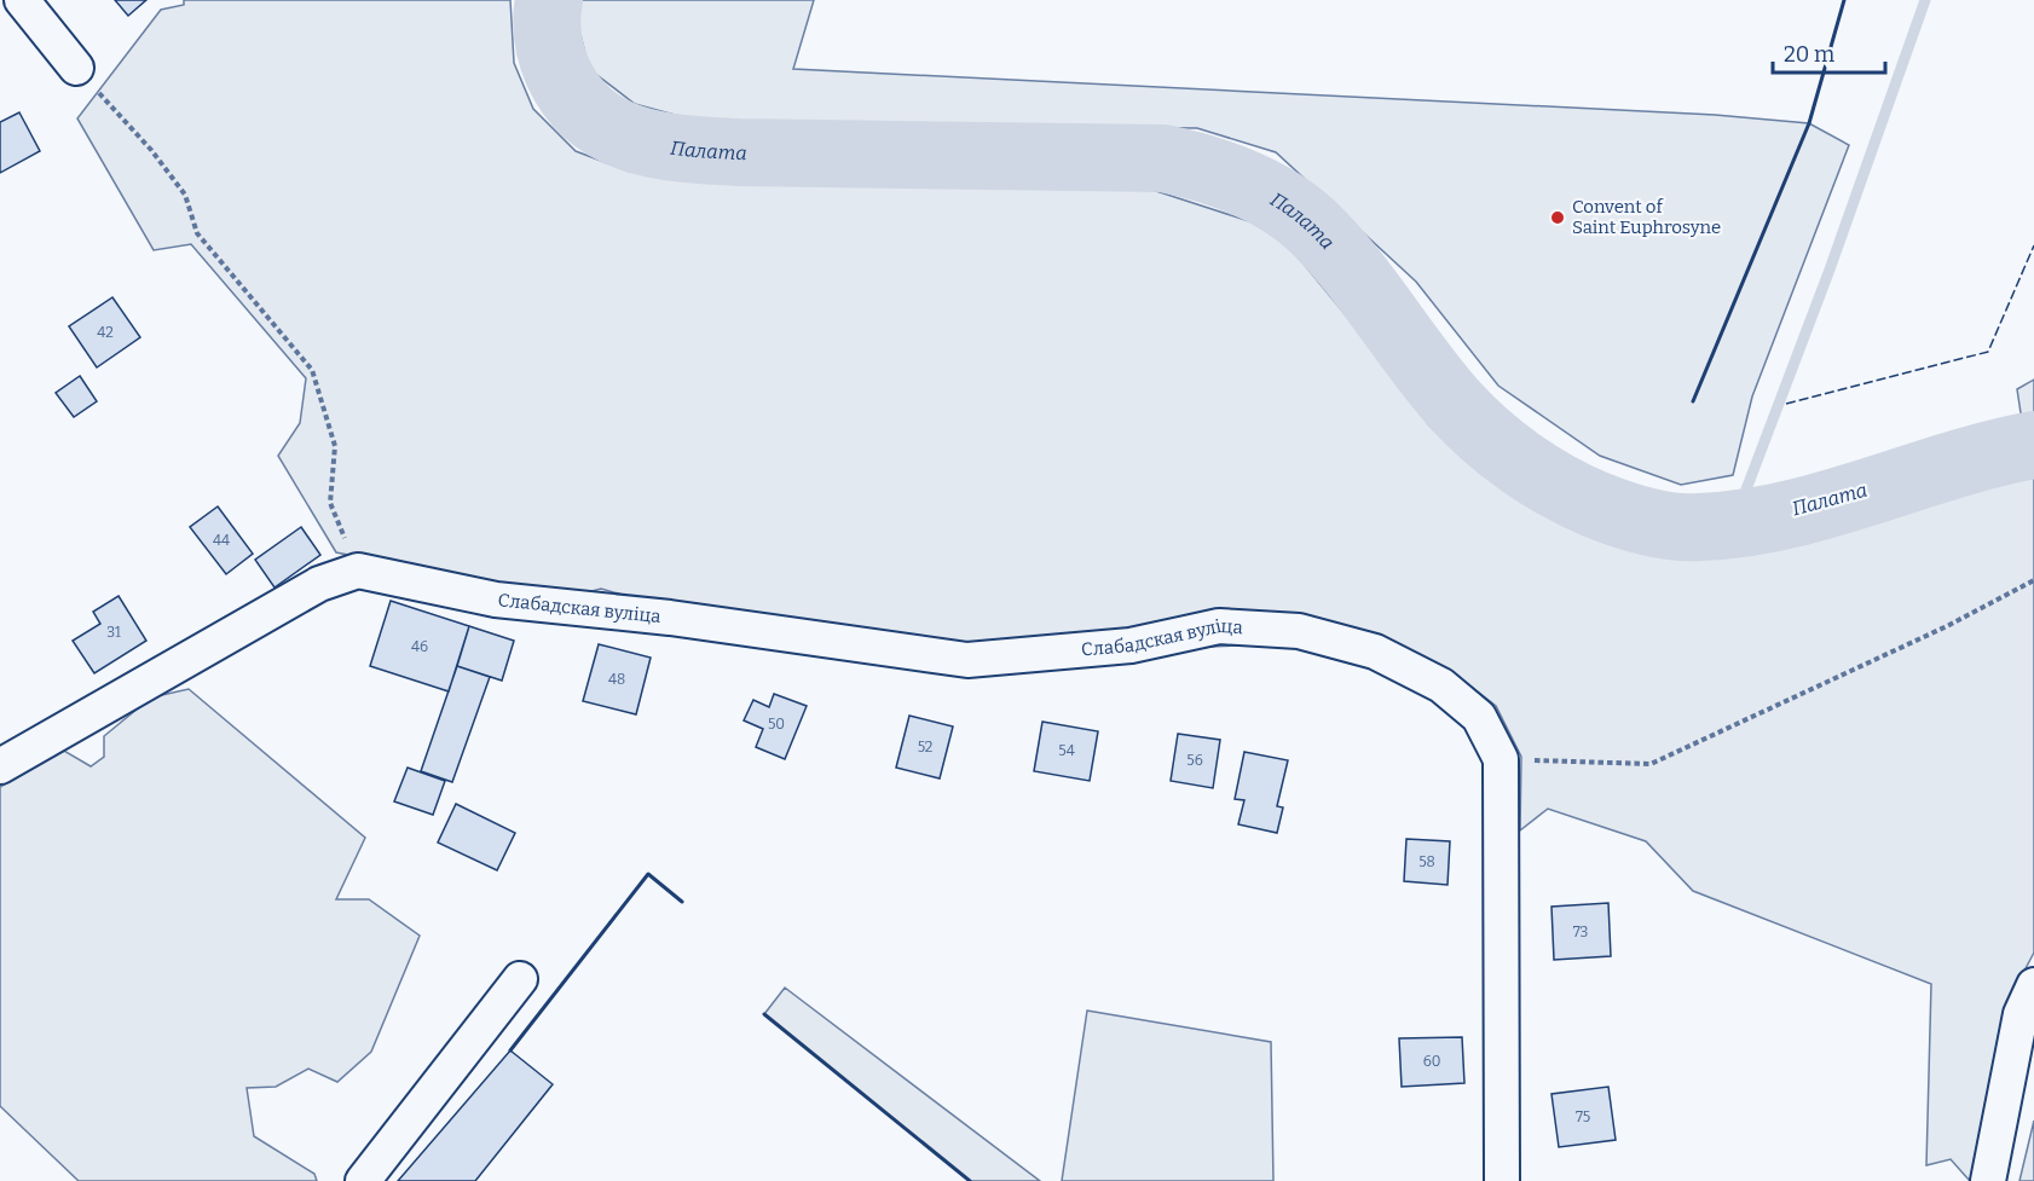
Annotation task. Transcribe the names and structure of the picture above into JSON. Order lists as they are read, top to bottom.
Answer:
{
  "streets": {
    "street": ["Слабадская вуліца"]
  },
  "water": ["Палата"],
  "places": ["Convent of Saint Euphrosyne"],
  "house_numbers": [
    "42",
    "44",
    "31",
    "46",
    "48",
    "50",
    "52",
    "54",
    "56",
    "58",
    "73",
    "60",
    "75"
  ],
  "scale_bar": "20 m"
}
